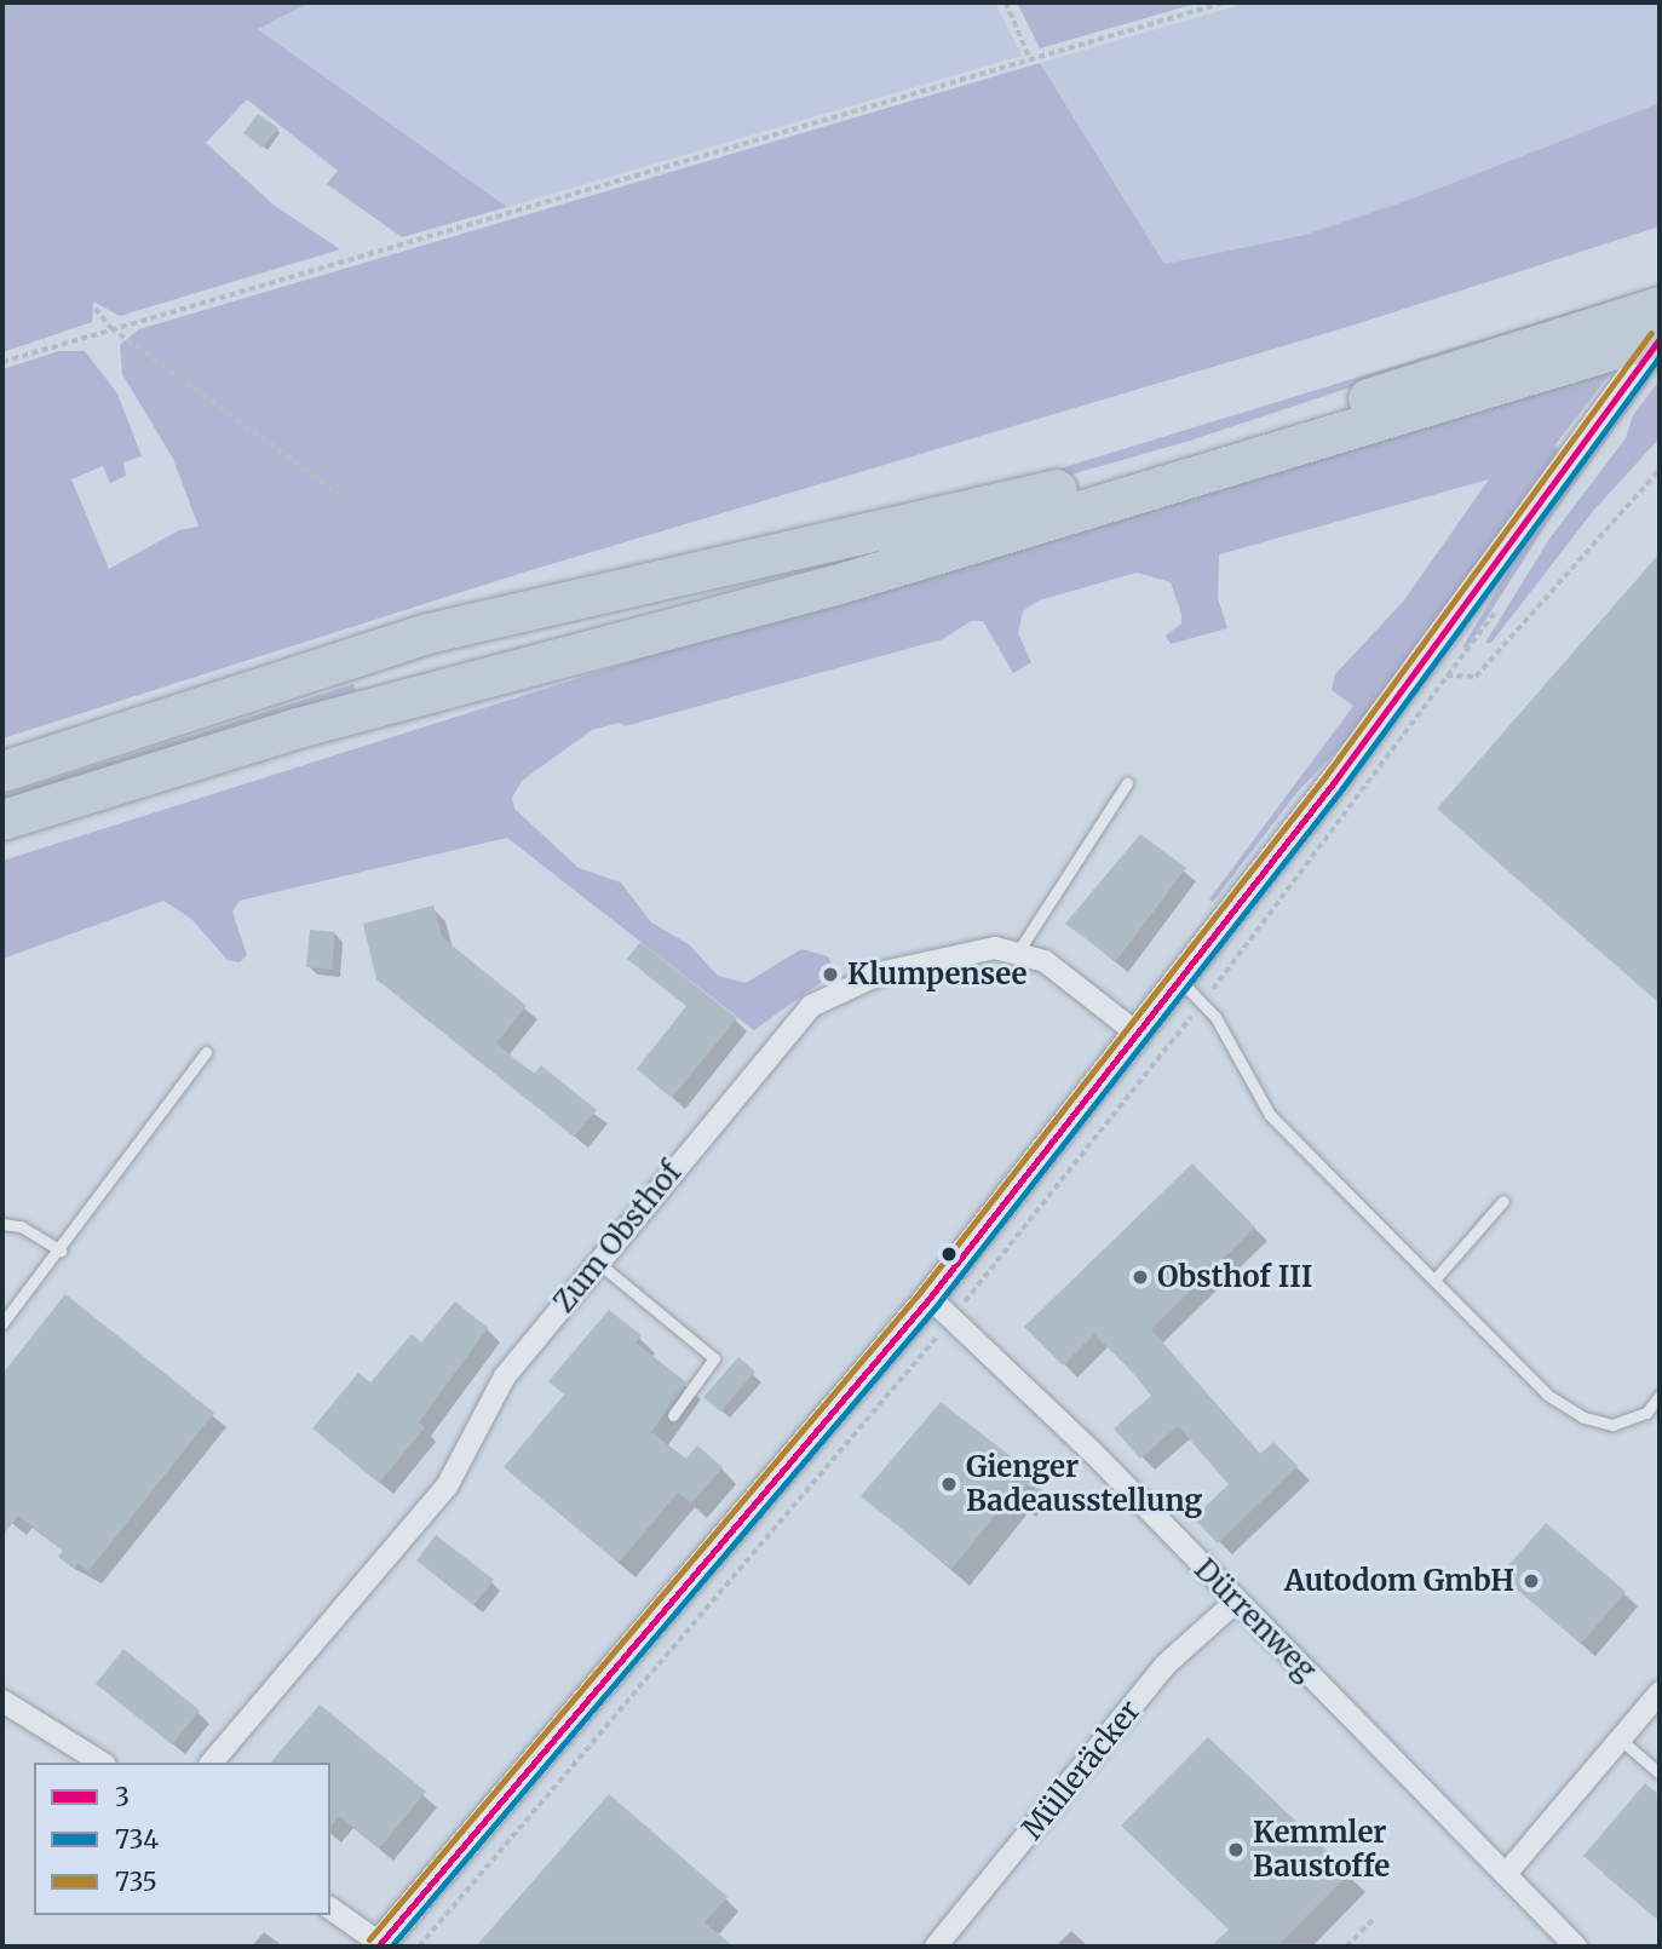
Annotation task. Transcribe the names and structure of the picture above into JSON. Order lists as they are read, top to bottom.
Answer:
{
  "streets": {
    "street": ["Zum Obsthof", "Dürrenweg", "Mülleräcker"]
  },
  "crossings": [
    ["Dürrenweg", "Mülleräcker"]
  ],
  "places": [
    "Klumpensee",
    "Obsthof III",
    "Gienger Badeausstellung",
    "Autodom GmbH",
    "Kemmler Baustoffe"
  ],
  "lines": ["transit line 735", "transit line 3", "transit line 734"],
  "legend": ["3", "734", "735"]
}
